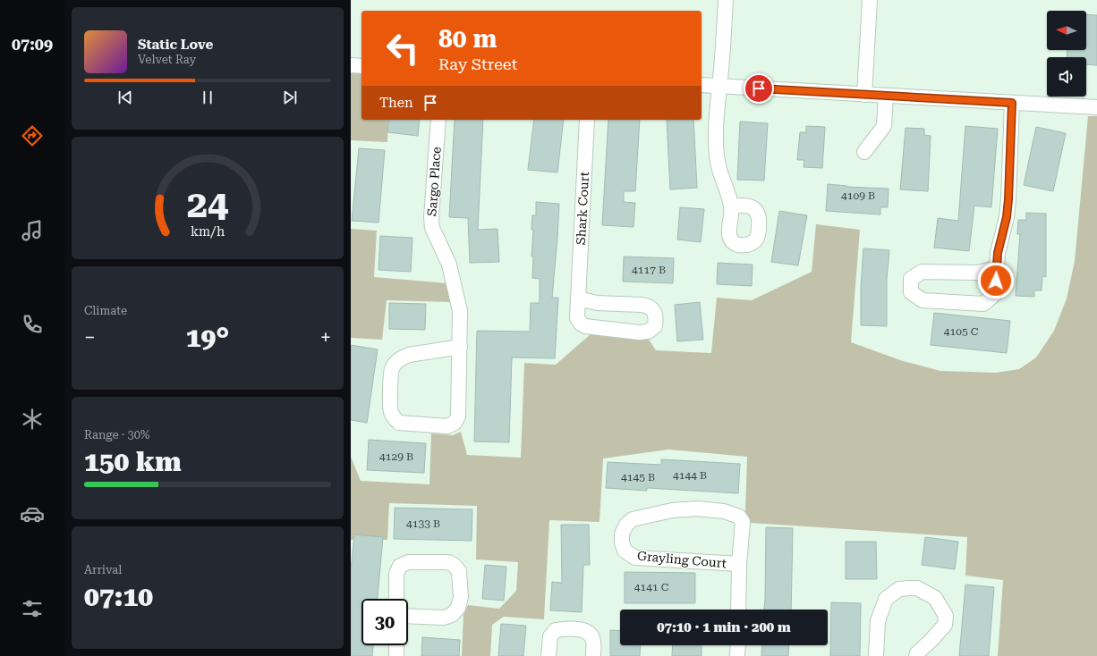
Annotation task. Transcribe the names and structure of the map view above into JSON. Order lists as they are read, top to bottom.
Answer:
{
  "streets": {
    "street": ["Sargo Place", "Shark Court", "Grayling Court"]
  },
  "house_numbers": [
    "4109 B",
    "4117 B",
    "4105 C",
    "4129 B",
    "4144 B",
    "4145 B",
    "4133 B",
    "4141 C"
  ],
  "north": "left",
  "page": {
    "tabs": "07:09",
    "turn": ["80 m", "Ray Street"],
    "song": ["Static Love", "Velvet Ray"],
    "then": "Then",
    "tile": [
      "Climate",
      ["Range · 30%", "150 km"],
      ["Arrival", "07:10"]
    ],
    "heat": ["−", "19°", "+"],
    "limit": "30",
    "trip": "07:10 · 1 min · 200 m",
    "gauge": ["24", "km/h"]
  }
}
